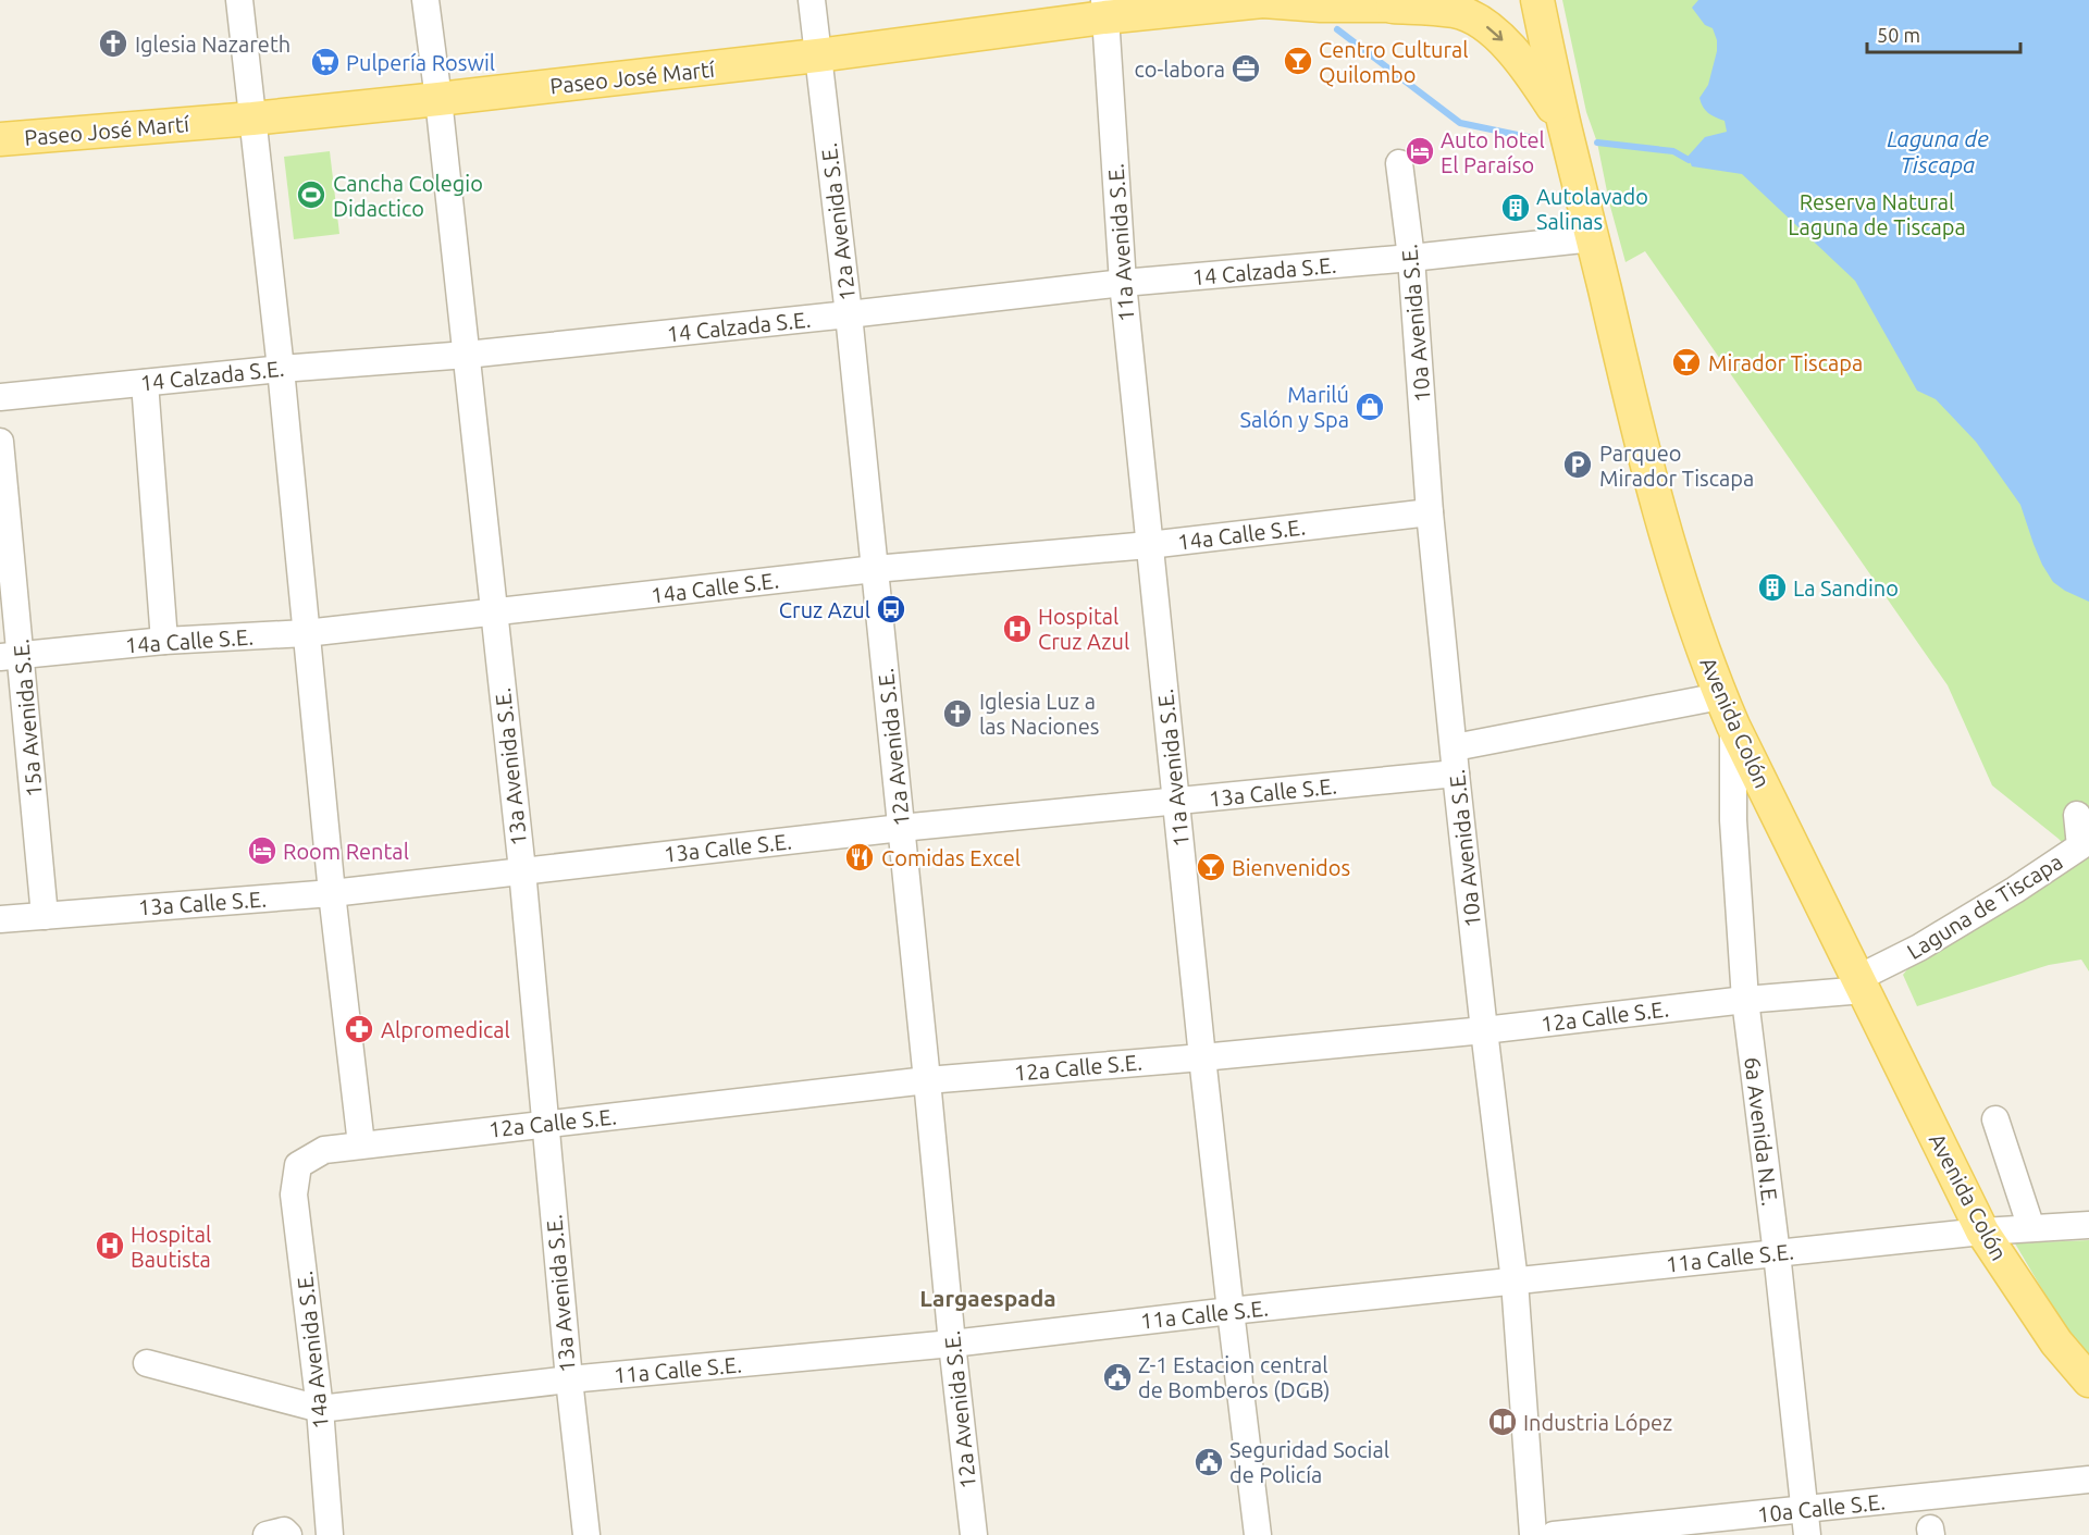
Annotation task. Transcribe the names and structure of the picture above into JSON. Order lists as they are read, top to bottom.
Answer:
{
  "streets": {
    "main road": ["Paseo José Martí", "Avenida Colón"],
    "street": [
      "12a Avenida S.E.",
      "11a Avenida S.E.",
      "14 Calzada S.E.",
      "10a Avenida S.E.",
      "14a Calle S.E.",
      "15a Avenida S.E.",
      "13a Avenida S.E.",
      "13a Calle S.E.",
      "Laguna de Tiscapa",
      "12a Calle S.E.",
      "6a Avenida N.E.",
      "11a Calle S.E.",
      "14a Avenida S.E.",
      "10a Calle S.E."
    ]
  },
  "crossings": [
    ["Paseo José Martí", "12a Avenida S.E."],
    ["Paseo José Martí", "11a Avenida S.E."],
    ["Paseo José Martí", "13a Avenida S.E."],
    ["12a Avenida S.E.", "14 Calzada S.E."],
    ["12a Avenida S.E.", "14a Calle S.E."],
    ["12a Avenida S.E.", "13a Calle S.E."],
    ["12a Avenida S.E.", "12a Calle S.E."],
    ["12a Avenida S.E.", "11a Calle S.E."],
    ["11a Avenida S.E.", "14 Calzada S.E."],
    ["11a Avenida S.E.", "14a Calle S.E."],
    ["11a Avenida S.E.", "13a Calle S.E."],
    ["11a Avenida S.E.", "12a Calle S.E."],
    ["11a Avenida S.E.", "11a Calle S.E."],
    ["14 Calzada S.E.", "10a Avenida S.E."],
    ["14 Calzada S.E.", "Avenida Colón"],
    ["14 Calzada S.E.", "13a Avenida S.E."],
    ["10a Avenida S.E.", "14a Calle S.E."],
    ["10a Avenida S.E.", "13a Calle S.E."],
    ["10a Avenida S.E.", "12a Calle S.E."],
    ["10a Avenida S.E.", "11a Calle S.E."],
    ["14a Calle S.E.", "15a Avenida S.E."],
    ["14a Calle S.E.", "13a Avenida S.E."],
    ["15a Avenida S.E.", "13a Calle S.E."],
    ["Avenida Colón", "Laguna de Tiscapa"],
    ["Avenida Colón", "12a Calle S.E."],
    ["Avenida Colón", "6a Avenida N.E."],
    ["Avenida Colón", "11a Calle S.E."],
    ["13a Avenida S.E.", "13a Calle S.E."],
    ["13a Avenida S.E.", "12a Calle S.E."],
    ["13a Avenida S.E.", "11a Calle S.E."],
    ["Laguna de Tiscapa", "12a Calle S.E."],
    ["12a Calle S.E.", "6a Avenida N.E."],
    ["12a Calle S.E.", "14a Avenida S.E."],
    ["6a Avenida N.E.", "11a Calle S.E."],
    ["6a Avenida N.E.", "10a Calle S.E."],
    ["11a Calle S.E.", "14a Avenida S.E."]
  ],
  "districts": ["Largaespada"],
  "water": ["Laguna de Tiscapa"],
  "parks": ["Reserva Natural Laguna de Tiscapa"],
  "places": {
    "church": ["Iglesia Nazareth", "Iglesia Luz a las Naciones"],
    "bar": ["Centro Cultural Quilombo", "Mirador Tiscapa", "Bienvenidos"],
    "supermarket": ["Pulpería Roswil"],
    "office": ["co-labora"],
    "hotel": ["Auto hotel El Paraíso", "Room Rental"],
    "sports": ["Cancha Colegio Didactico"],
    "building": ["Autolavado Salinas", "La Sandino"],
    "shop": ["Marilú Salón y Spa"],
    "parking": ["Parqueo Mirador Tiscapa"],
    "bus stop": ["Cruz Azul"],
    "hospital": ["Hospital Cruz Azul", "Hospital Bautista"],
    "restaurant": ["Comidas Excel"],
    "pharmacy": ["Alpromedical"],
    "public building": ["Z-1 Estacion central de Bomberos (DGB)", "Seguridad Social de Policía"],
    "library": ["Industria López"]
  },
  "scale_bar": "50 m"
}
